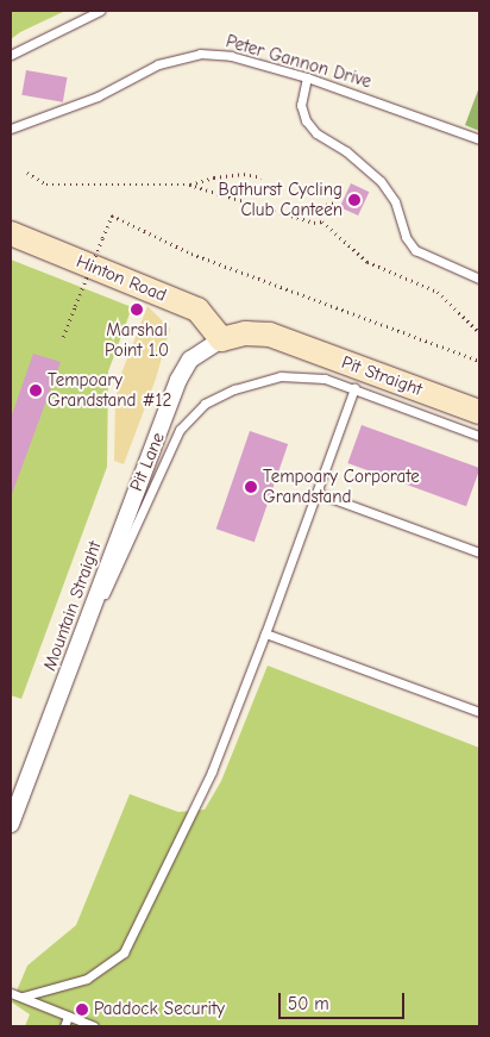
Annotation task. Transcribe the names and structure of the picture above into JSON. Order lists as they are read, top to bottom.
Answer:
{
  "streets": {
    "street": ["Hinton Road", "Pit Straight", "Mountain Straight"],
    "lane": ["Peter Gannon Drive", "Pit Lane"]
  },
  "crossings": [
    ["Hinton Road", "Pit Straight"],
    ["Hinton Road", "Mountain Straight"],
    ["Pit Straight", "Mountain Straight"],
    ["Pit Lane", "Mountain Straight"]
  ],
  "places": [
    "Bathurst Cycling Club Canteen",
    "Marshal Point 1.0",
    "Tempoary Grandstand #12",
    "Tempoary Corporate Grandstand",
    "Paddock Security"
  ],
  "scale_bar": "50 m"
}
